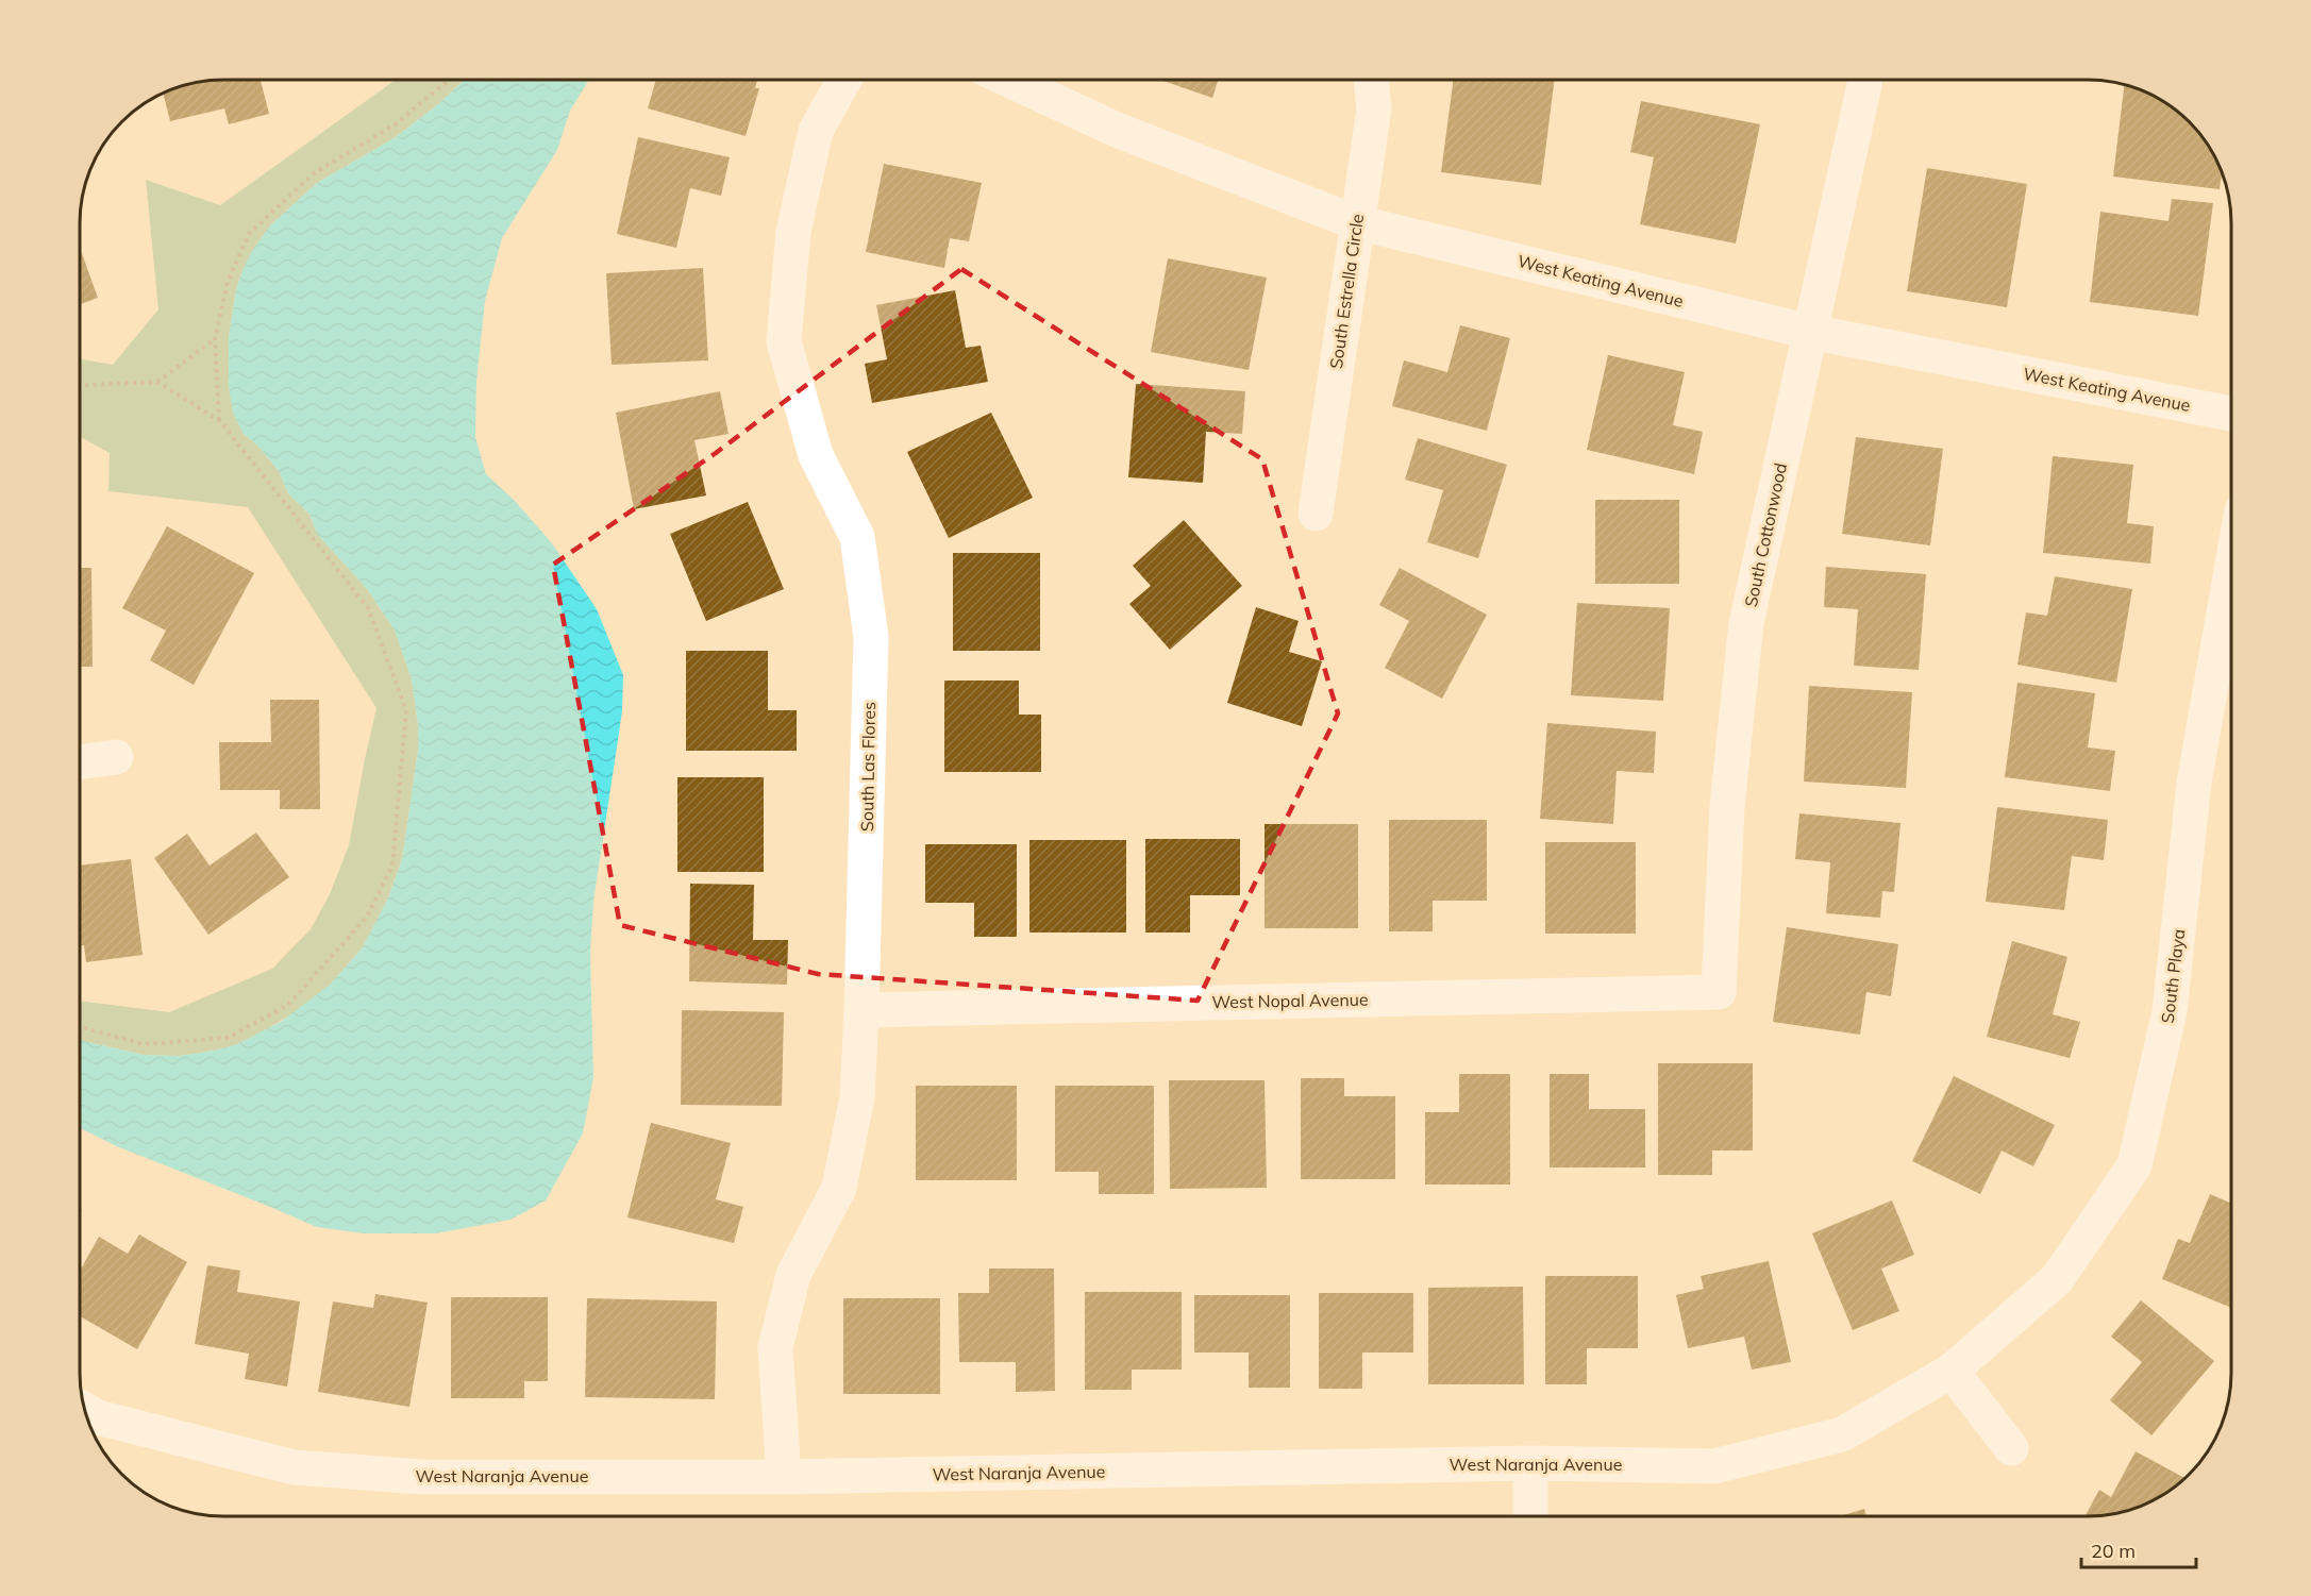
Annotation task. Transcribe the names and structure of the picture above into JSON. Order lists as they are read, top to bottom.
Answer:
{
  "streets": {
    "street": [
      "West Keating Avenue",
      "South Estrella Circle",
      "South Cottonwood",
      "South Las Flores",
      "South Playa",
      "West Nopal Avenue",
      "West Naranja Avenue"
    ]
  },
  "crossings": [
    ["West Keating Avenue", "South Estrella Circle"],
    ["West Keating Avenue", "South Cottonwood"],
    ["South Cottonwood", "West Nopal Avenue"],
    ["South Las Flores", "West Nopal Avenue"],
    ["South Las Flores", "West Naranja Avenue"],
    ["South Playa", "West Naranja Avenue"]
  ],
  "scale_bar": "20 m"
}
